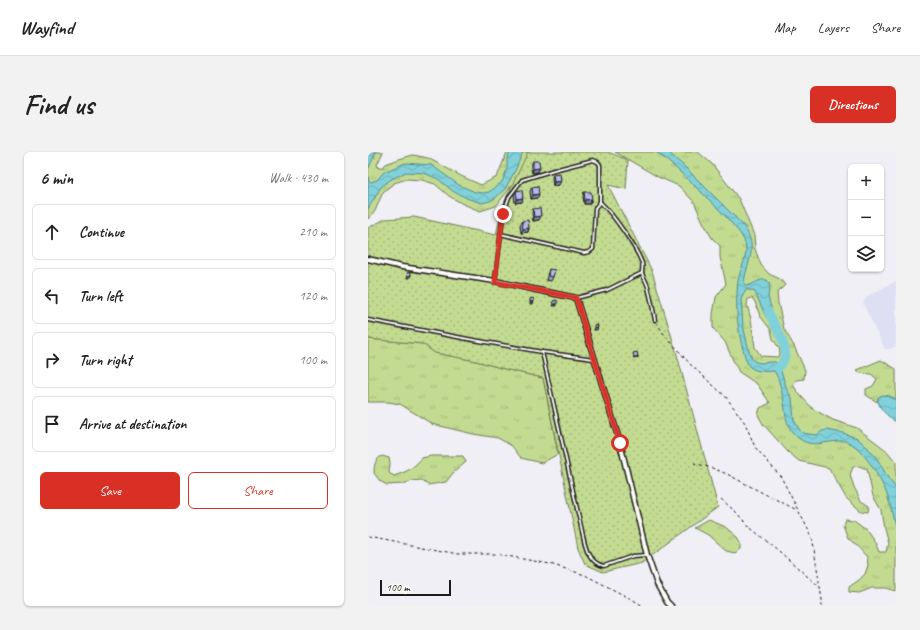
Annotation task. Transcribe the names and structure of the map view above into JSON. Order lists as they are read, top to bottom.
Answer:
{
  "scale_bar": "100 m",
  "page": {
    "header": "Wayfind",
    "nav": ["Map", "Layers", "Share"],
    "buttons": [
      "Directions",
      ["Save", "Share"]
    ],
    "title": "Find us",
    "heading": ["6 min", "Walk · 430 m"],
    "map_buttons": ["+", "−"],
    "list": [
      ["Continue", "210 m"],
      ["Turn left", "120 m"],
      ["Turn right", "100 m"],
      "Arrive at destination"
    ],
    "scale": "100 m"
  }
}
